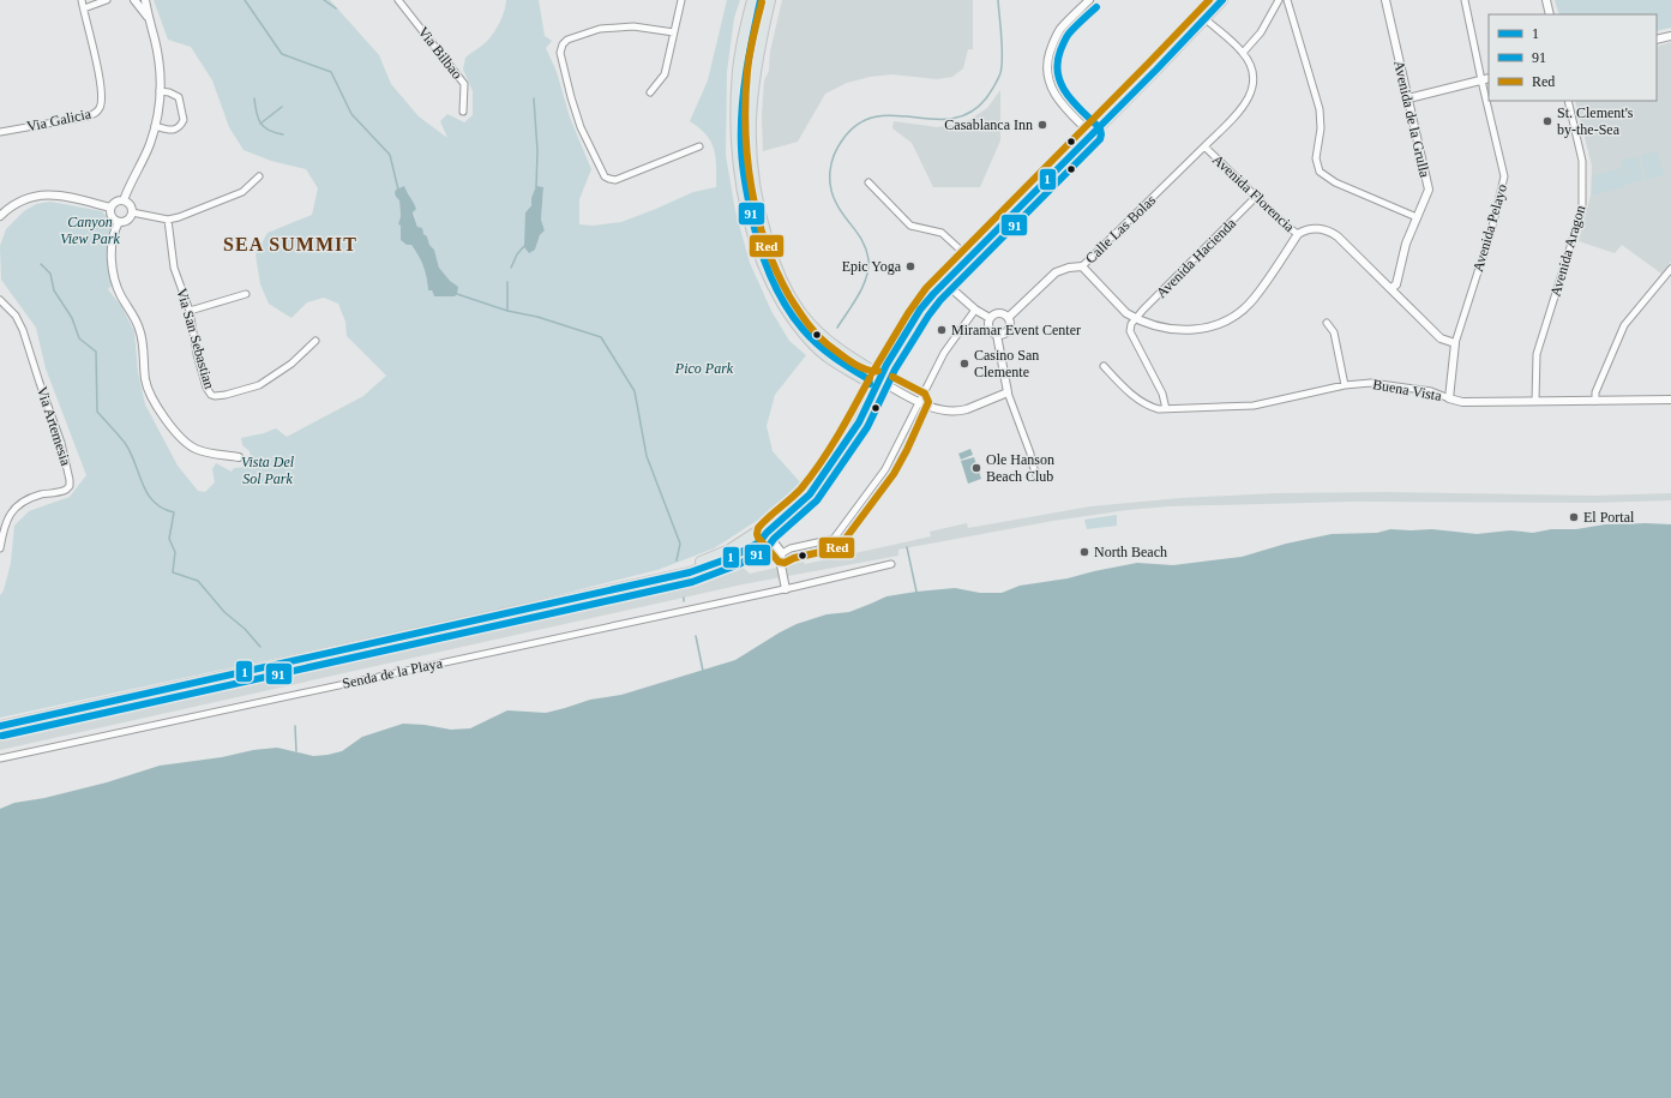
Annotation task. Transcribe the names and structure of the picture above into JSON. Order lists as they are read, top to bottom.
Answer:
{
  "streets": {
    "street": [
      "Via Bilbao",
      "Avenida de la Grulla",
      "Via Galicia",
      "Avenida Florencia",
      "Avenida Pelayo",
      "Calle Las Bolas",
      "Avenida Aragon",
      "Avenida Hacienda",
      "Via San Sebastian",
      "Buena Vista",
      "Via Artemesia",
      "Senda de la Playa"
    ]
  },
  "crossings": [
    ["Avenida de la Grulla", "Avenida Florencia"],
    ["Avenida Florencia", "Avenida Pelayo"],
    ["Avenida Florencia", "Calle Las Bolas"],
    ["Avenida Florencia", "Avenida Hacienda"],
    ["Avenida Pelayo", "Buena Vista"],
    ["Avenida Aragon", "Buena Vista"]
  ],
  "districts": ["SEA SUMMIT"],
  "parks": ["Canyon View Park", "Pico Park", "Vista Del Sol Park"],
  "places": [
    "St. Clement's by-the-Sea",
    "Casablanca Inn",
    "Epic Yoga",
    "Miramar Event Center",
    "Casino San Clemente",
    "Ole Hanson Beach Club",
    "El Portal",
    "North Beach"
  ],
  "lines": ["transit line 1", "transit line 91", "transit line Red"],
  "legend": ["1", "91", "Red"]
}
